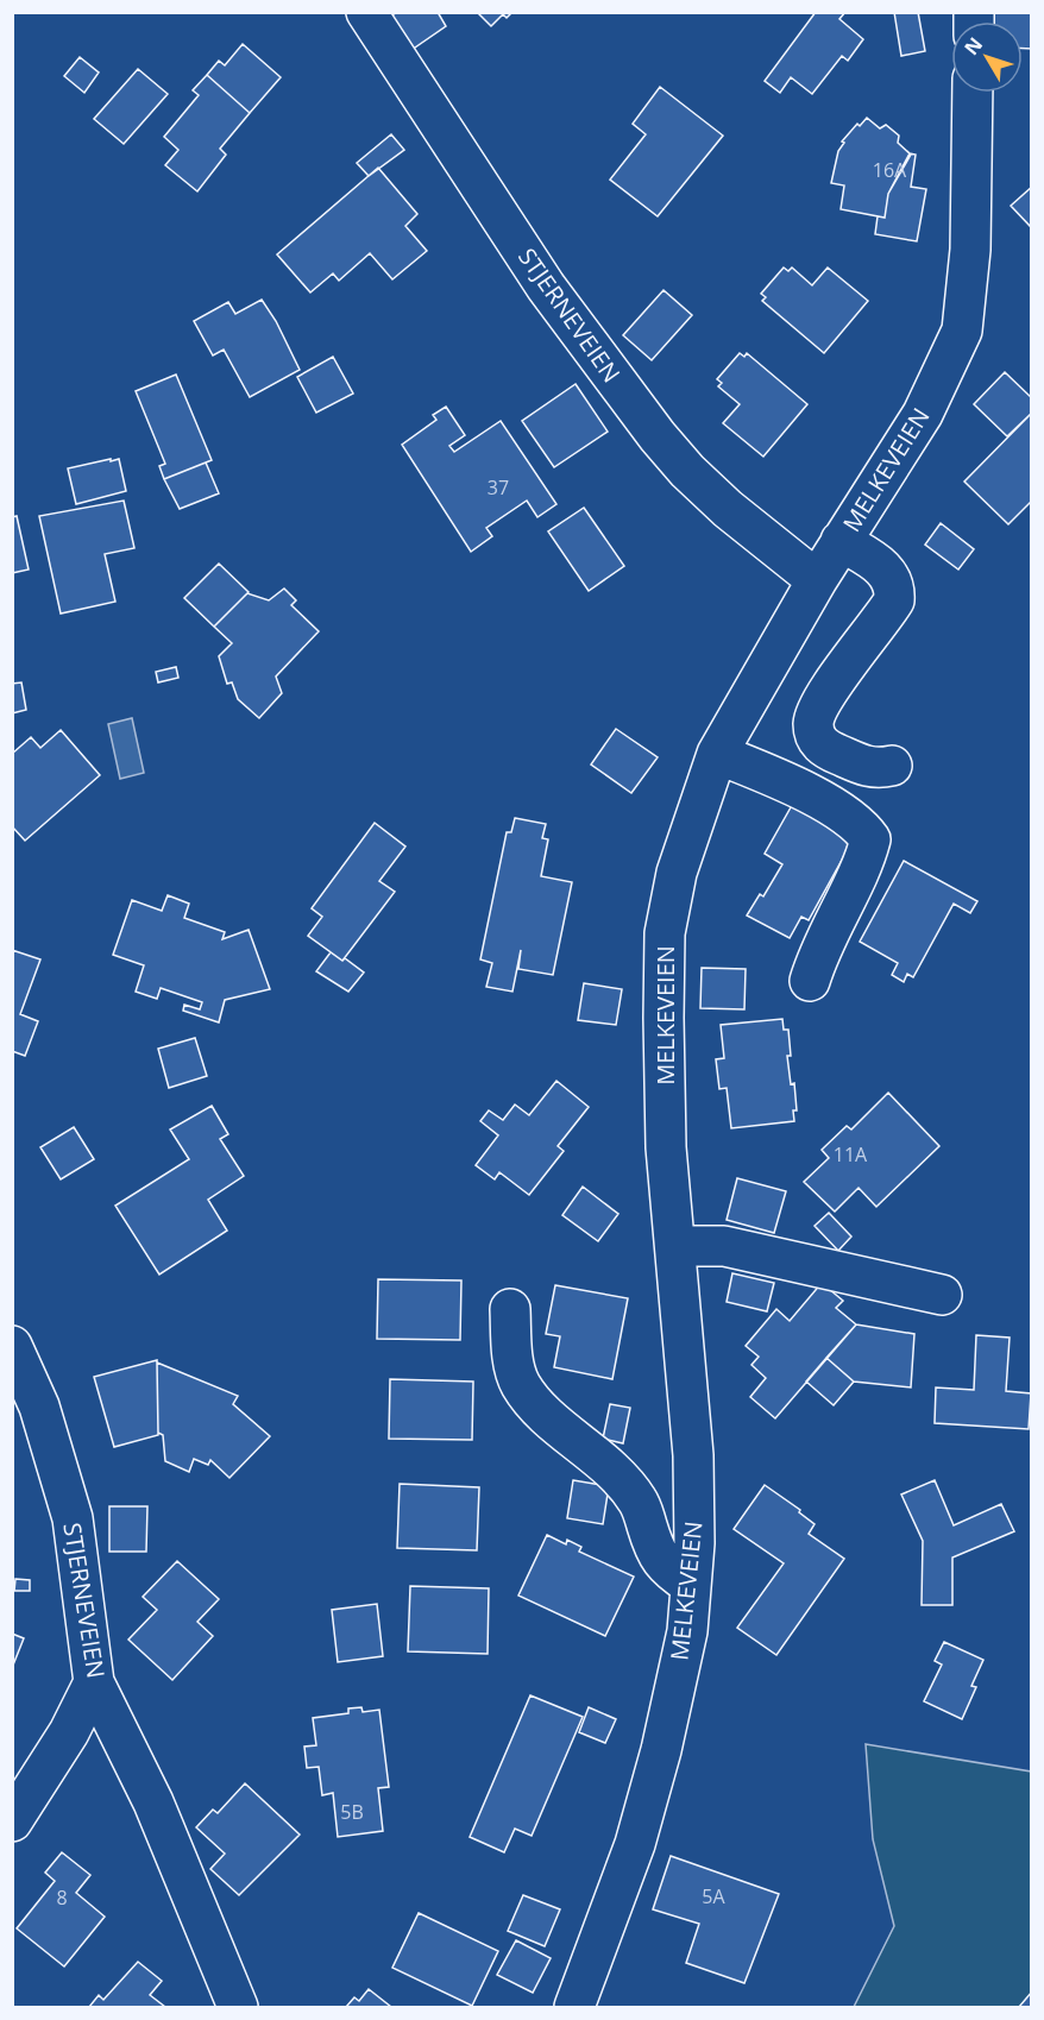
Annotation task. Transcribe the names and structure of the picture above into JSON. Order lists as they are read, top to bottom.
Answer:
{
  "streets": {
    "street": ["STJERNEVEIEN", "MELKEVEIEN"]
  },
  "crossings": [
    ["STJERNEVEIEN", "MELKEVEIEN"]
  ],
  "house_numbers": [
    "16A",
    "37",
    "11A",
    "5B",
    "5A",
    "8"
  ],
  "north": "top left"
}
